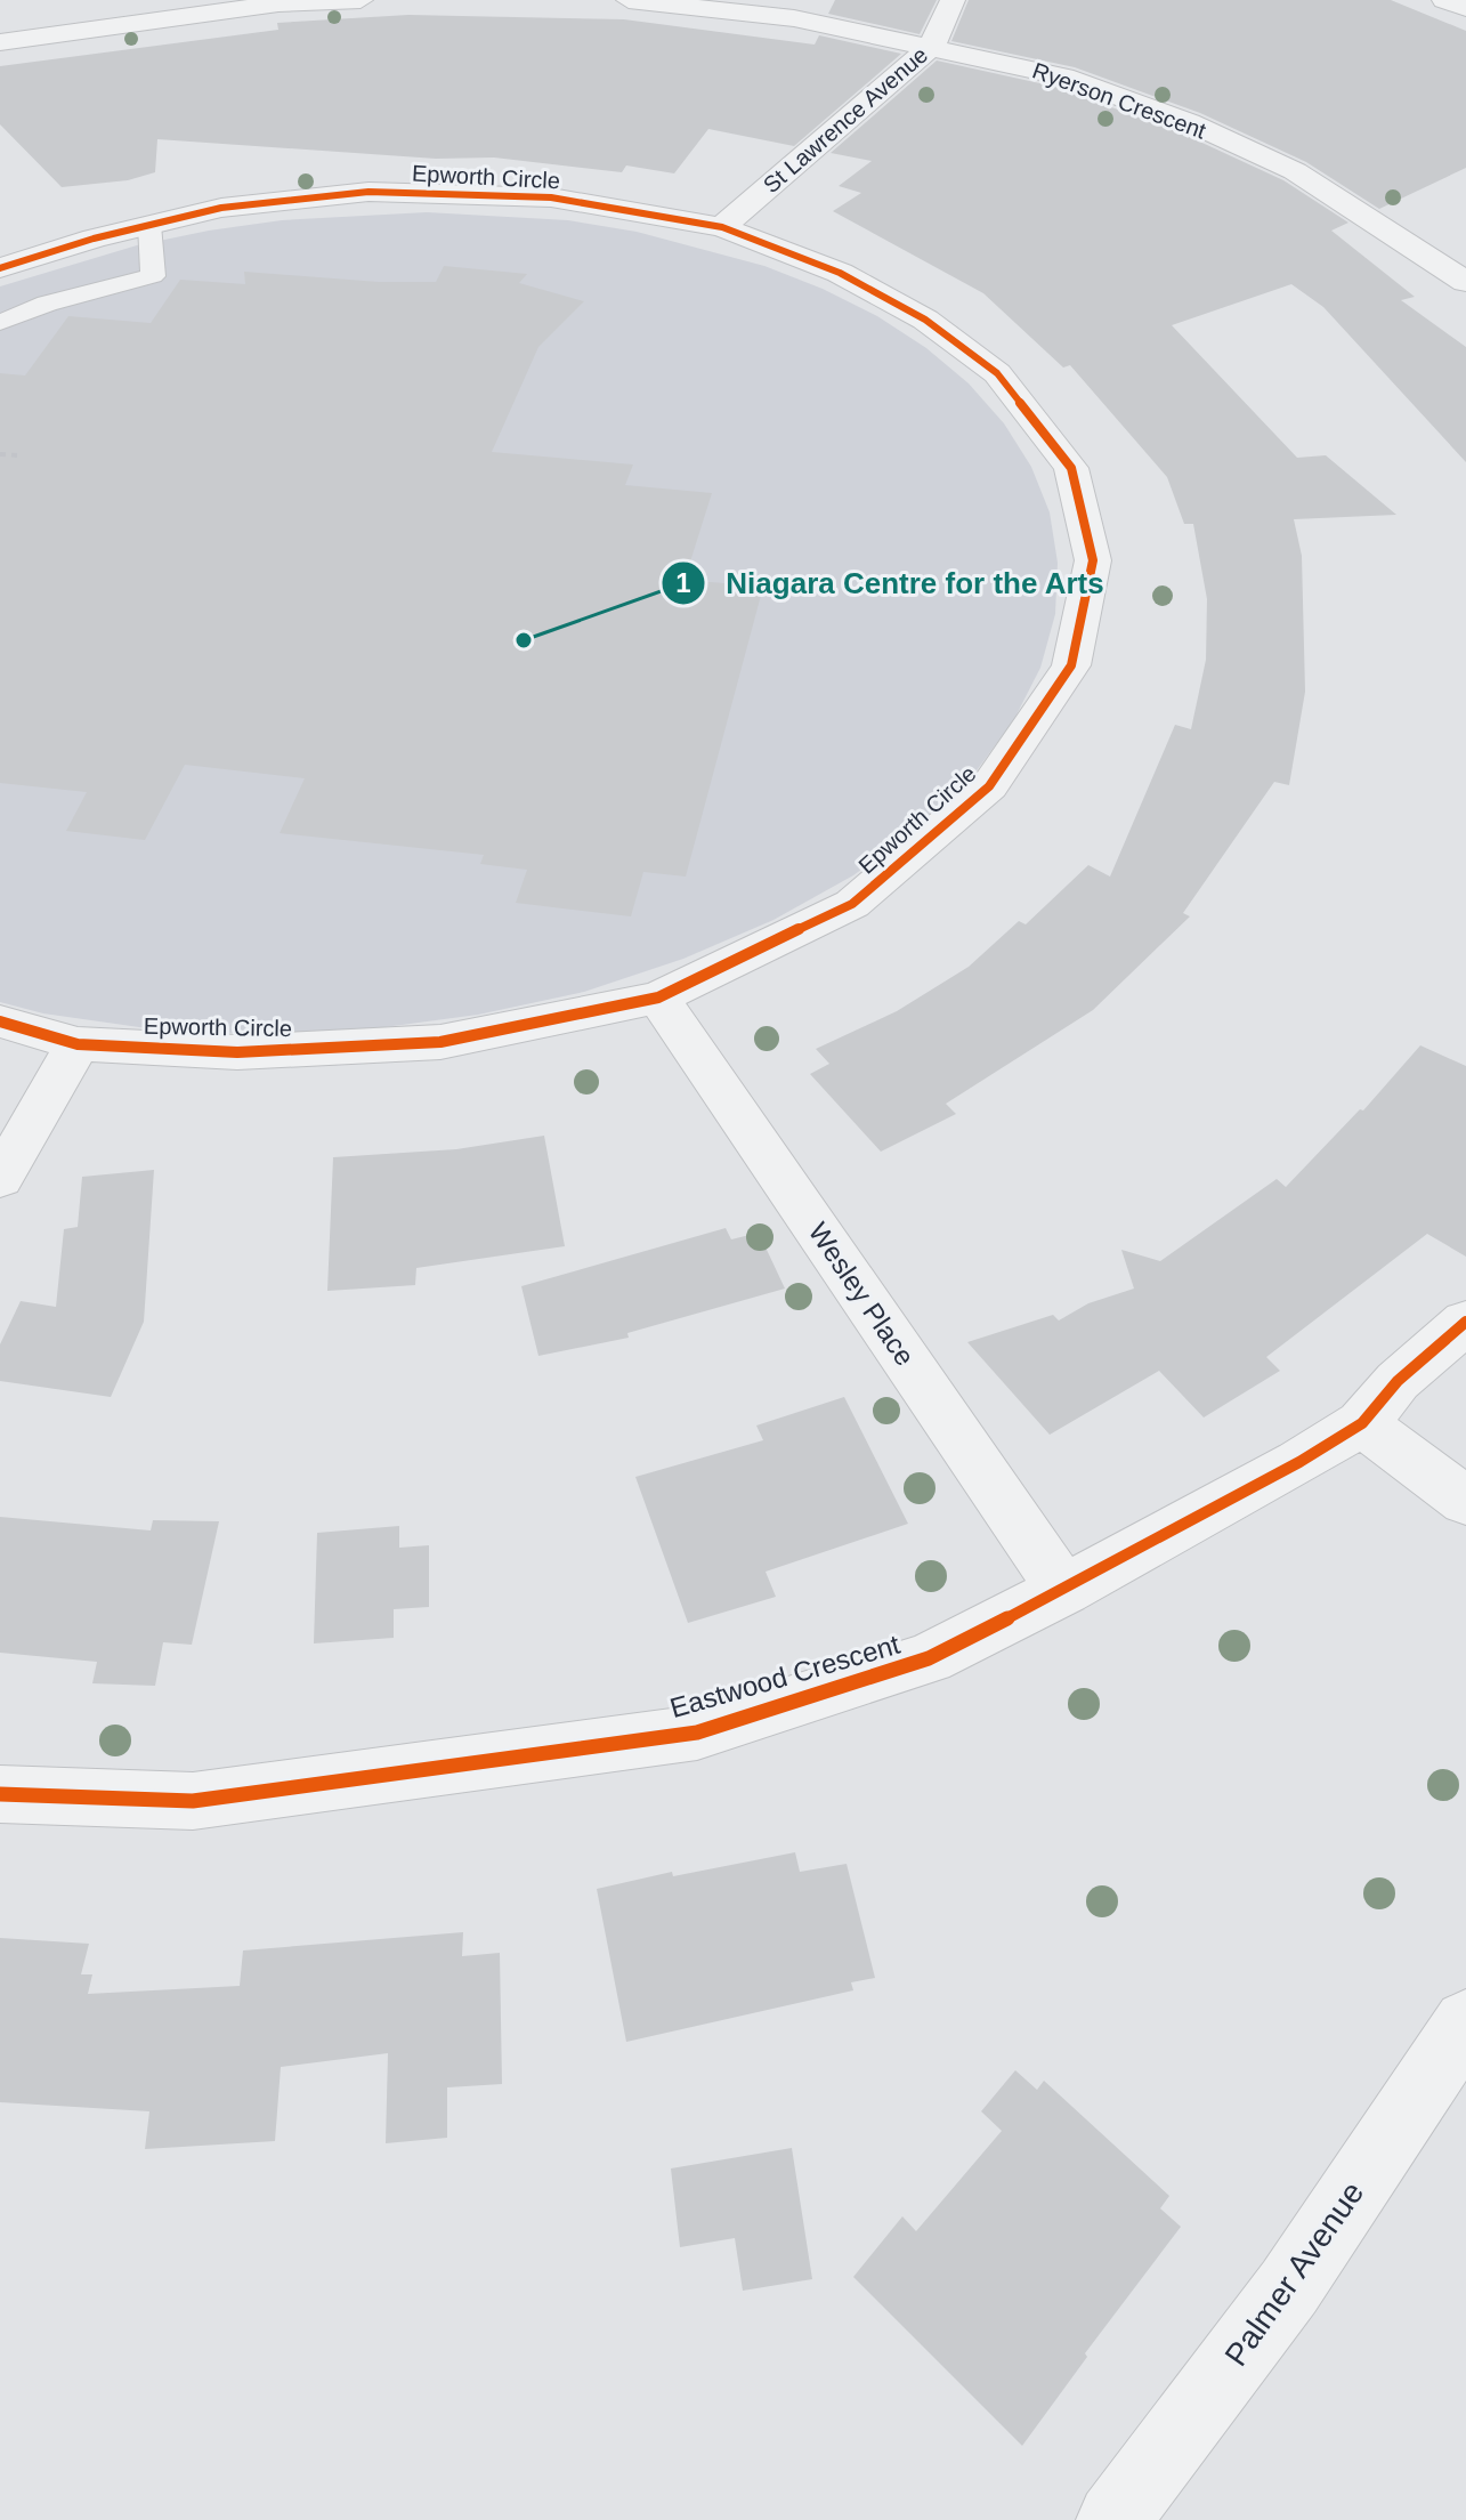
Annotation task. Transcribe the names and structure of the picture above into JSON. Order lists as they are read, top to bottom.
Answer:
{
  "streets": {
    "street": [
      "Ryerson Crescent",
      "St Lawrence Avenue",
      "Epworth Circle",
      "Wesley Place",
      "Eastwood Crescent",
      "Palmer Avenue"
    ]
  },
  "crossings": [
    ["Ryerson Crescent", "St Lawrence Avenue"],
    ["St Lawrence Avenue", "Epworth Circle"],
    ["Epworth Circle", "Wesley Place"],
    ["Wesley Place", "Eastwood Crescent"]
  ],
  "places": ["Niagara Centre for the Arts"]
}
